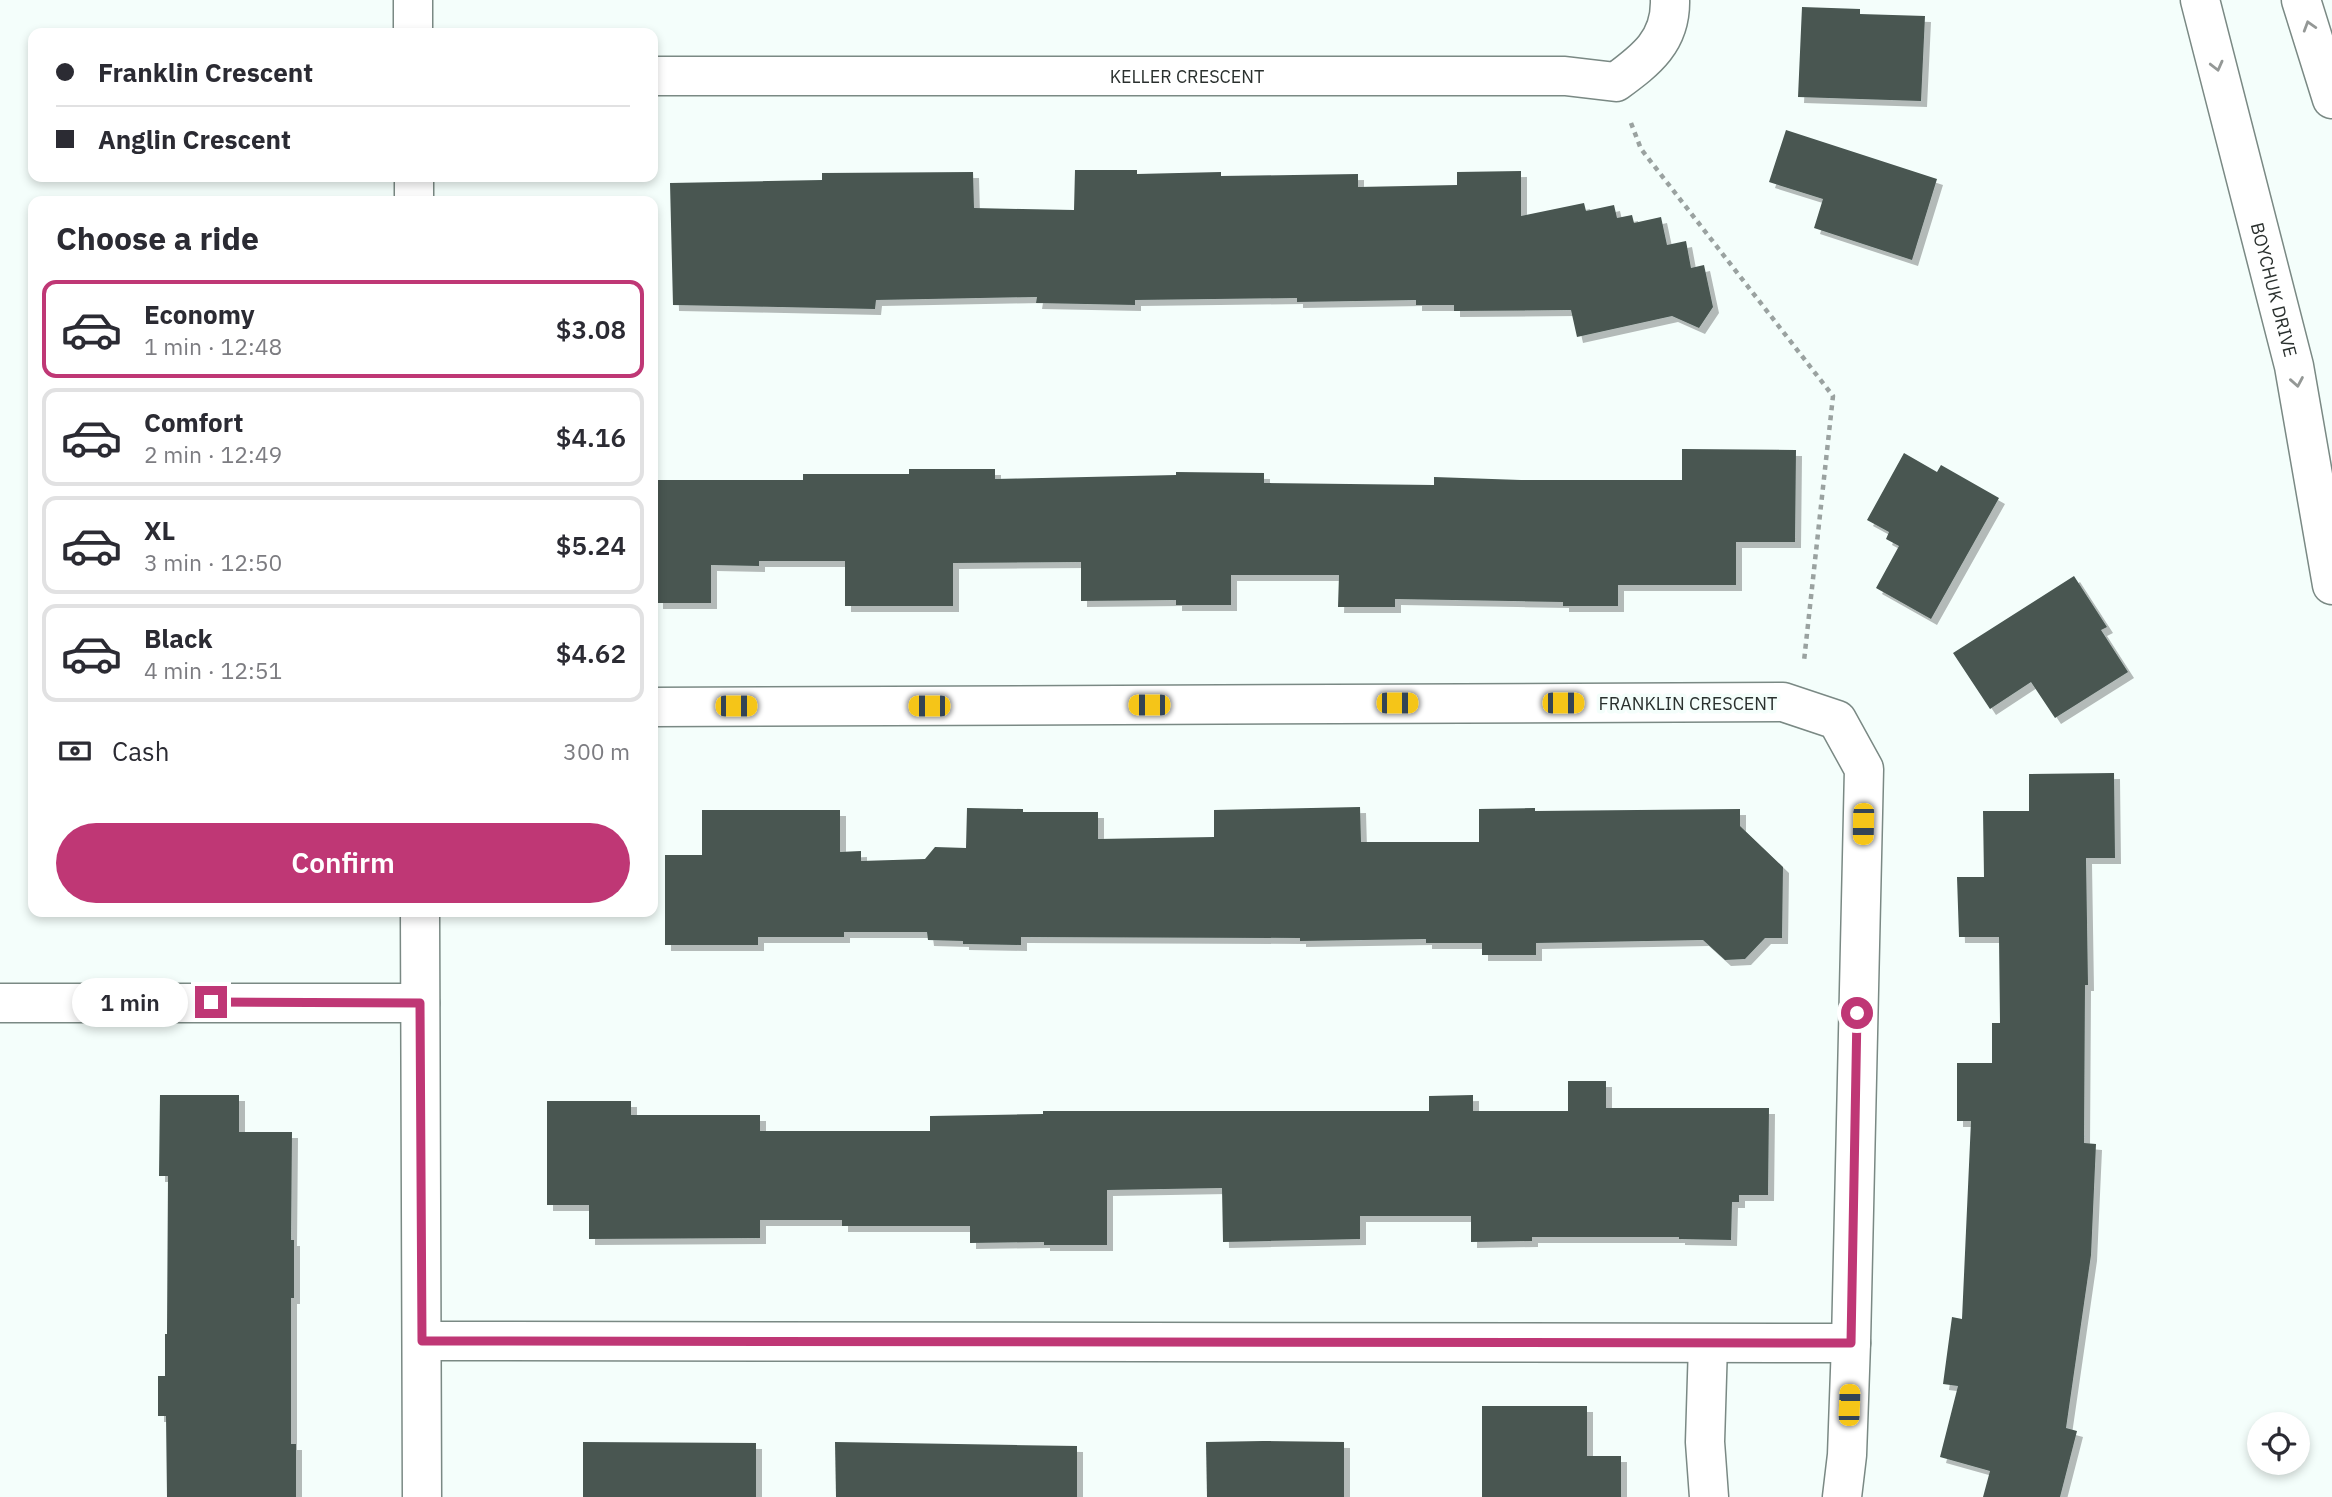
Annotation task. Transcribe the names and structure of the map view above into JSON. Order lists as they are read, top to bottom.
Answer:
{
  "streets": {
    "street": ["KELLER CRESCENT", "BOYCHUK DRIVE", "FRANKLIN CRESCENT"]
  },
  "one_way": ["BOYCHUK DRIVE"],
  "page": {
    "banner": ["Franklin Crescent", "Anglin Crescent"],
    "heading": "Choose a ride",
    "list": [
      {
        "name": "Economy",
        "note": "1 min · 12:48",
        "value": "$3.08"
      },
      {
        "name": "Comfort",
        "note": "2 min · 12:49",
        "value": "$4.16"
      },
      {
        "name": "XL",
        "note": "3 min · 12:50",
        "value": "$5.24"
      },
      {
        "name": "Black",
        "note": "4 min · 12:51",
        "value": "$4.62"
      }
    ],
    "pay": ["Cash", "300 m"],
    "buttons": "Confirm",
    "bubble": "1 min"
  }
}
